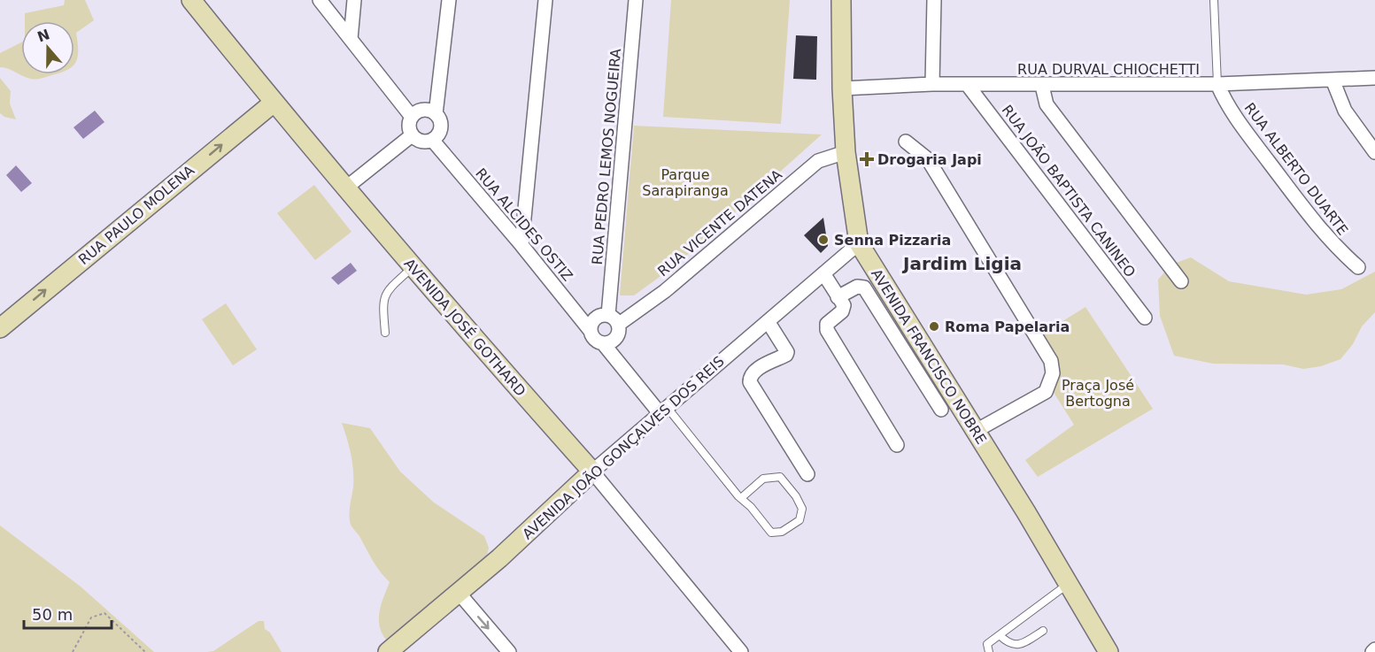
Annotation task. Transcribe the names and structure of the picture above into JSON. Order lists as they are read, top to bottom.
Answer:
{
  "streets": {
    "street": [
      "RUA DURVAL CHIOCHETTI",
      "RUA PEDRO LEMOS NOGUEIRA",
      "RUA ALBERTO DUARTE",
      "RUA JOÃO BAPTISTA CANINEO",
      "RUA PAULO MOLENA",
      "RUA VICENTE DATENA",
      "RUA ALCIDES OSTIZ",
      "AVENIDA JOSÉ GOTHARD",
      "AVENIDA FRANCISCO NOBRE",
      "AVENIDA JOÃO GONÇALVES DOS REIS"
    ]
  },
  "crossings": [
    ["RUA DURVAL CHIOCHETTI", "RUA ALBERTO DUARTE"],
    ["RUA DURVAL CHIOCHETTI", "RUA JOÃO BAPTISTA CANINEO"],
    ["RUA DURVAL CHIOCHETTI", "AVENIDA FRANCISCO NOBRE"],
    ["RUA PEDRO LEMOS NOGUEIRA", "RUA VICENTE DATENA"],
    ["RUA PEDRO LEMOS NOGUEIRA", "RUA ALCIDES OSTIZ"],
    ["RUA PAULO MOLENA", "AVENIDA JOSÉ GOTHARD"],
    ["RUA VICENTE DATENA", "RUA ALCIDES OSTIZ"],
    ["RUA VICENTE DATENA", "AVENIDA FRANCISCO NOBRE"],
    ["AVENIDA JOSÉ GOTHARD", "AVENIDA JOÃO GONÇALVES DOS REIS"],
    ["AVENIDA FRANCISCO NOBRE", "AVENIDA JOÃO GONÇALVES DOS REIS"]
  ],
  "one_way": ["RUA PAULO MOLENA"],
  "districts": ["Jardim Ligia"],
  "parks": ["Parque Sarapiranga", "Praça José Bertogna"],
  "places": {
    "health": ["Drogaria Japi"],
    "other": ["Senna Pizzaria", "Roma Papelaria"]
  },
  "scale_bar": "50 m",
  "north": "top"
}
